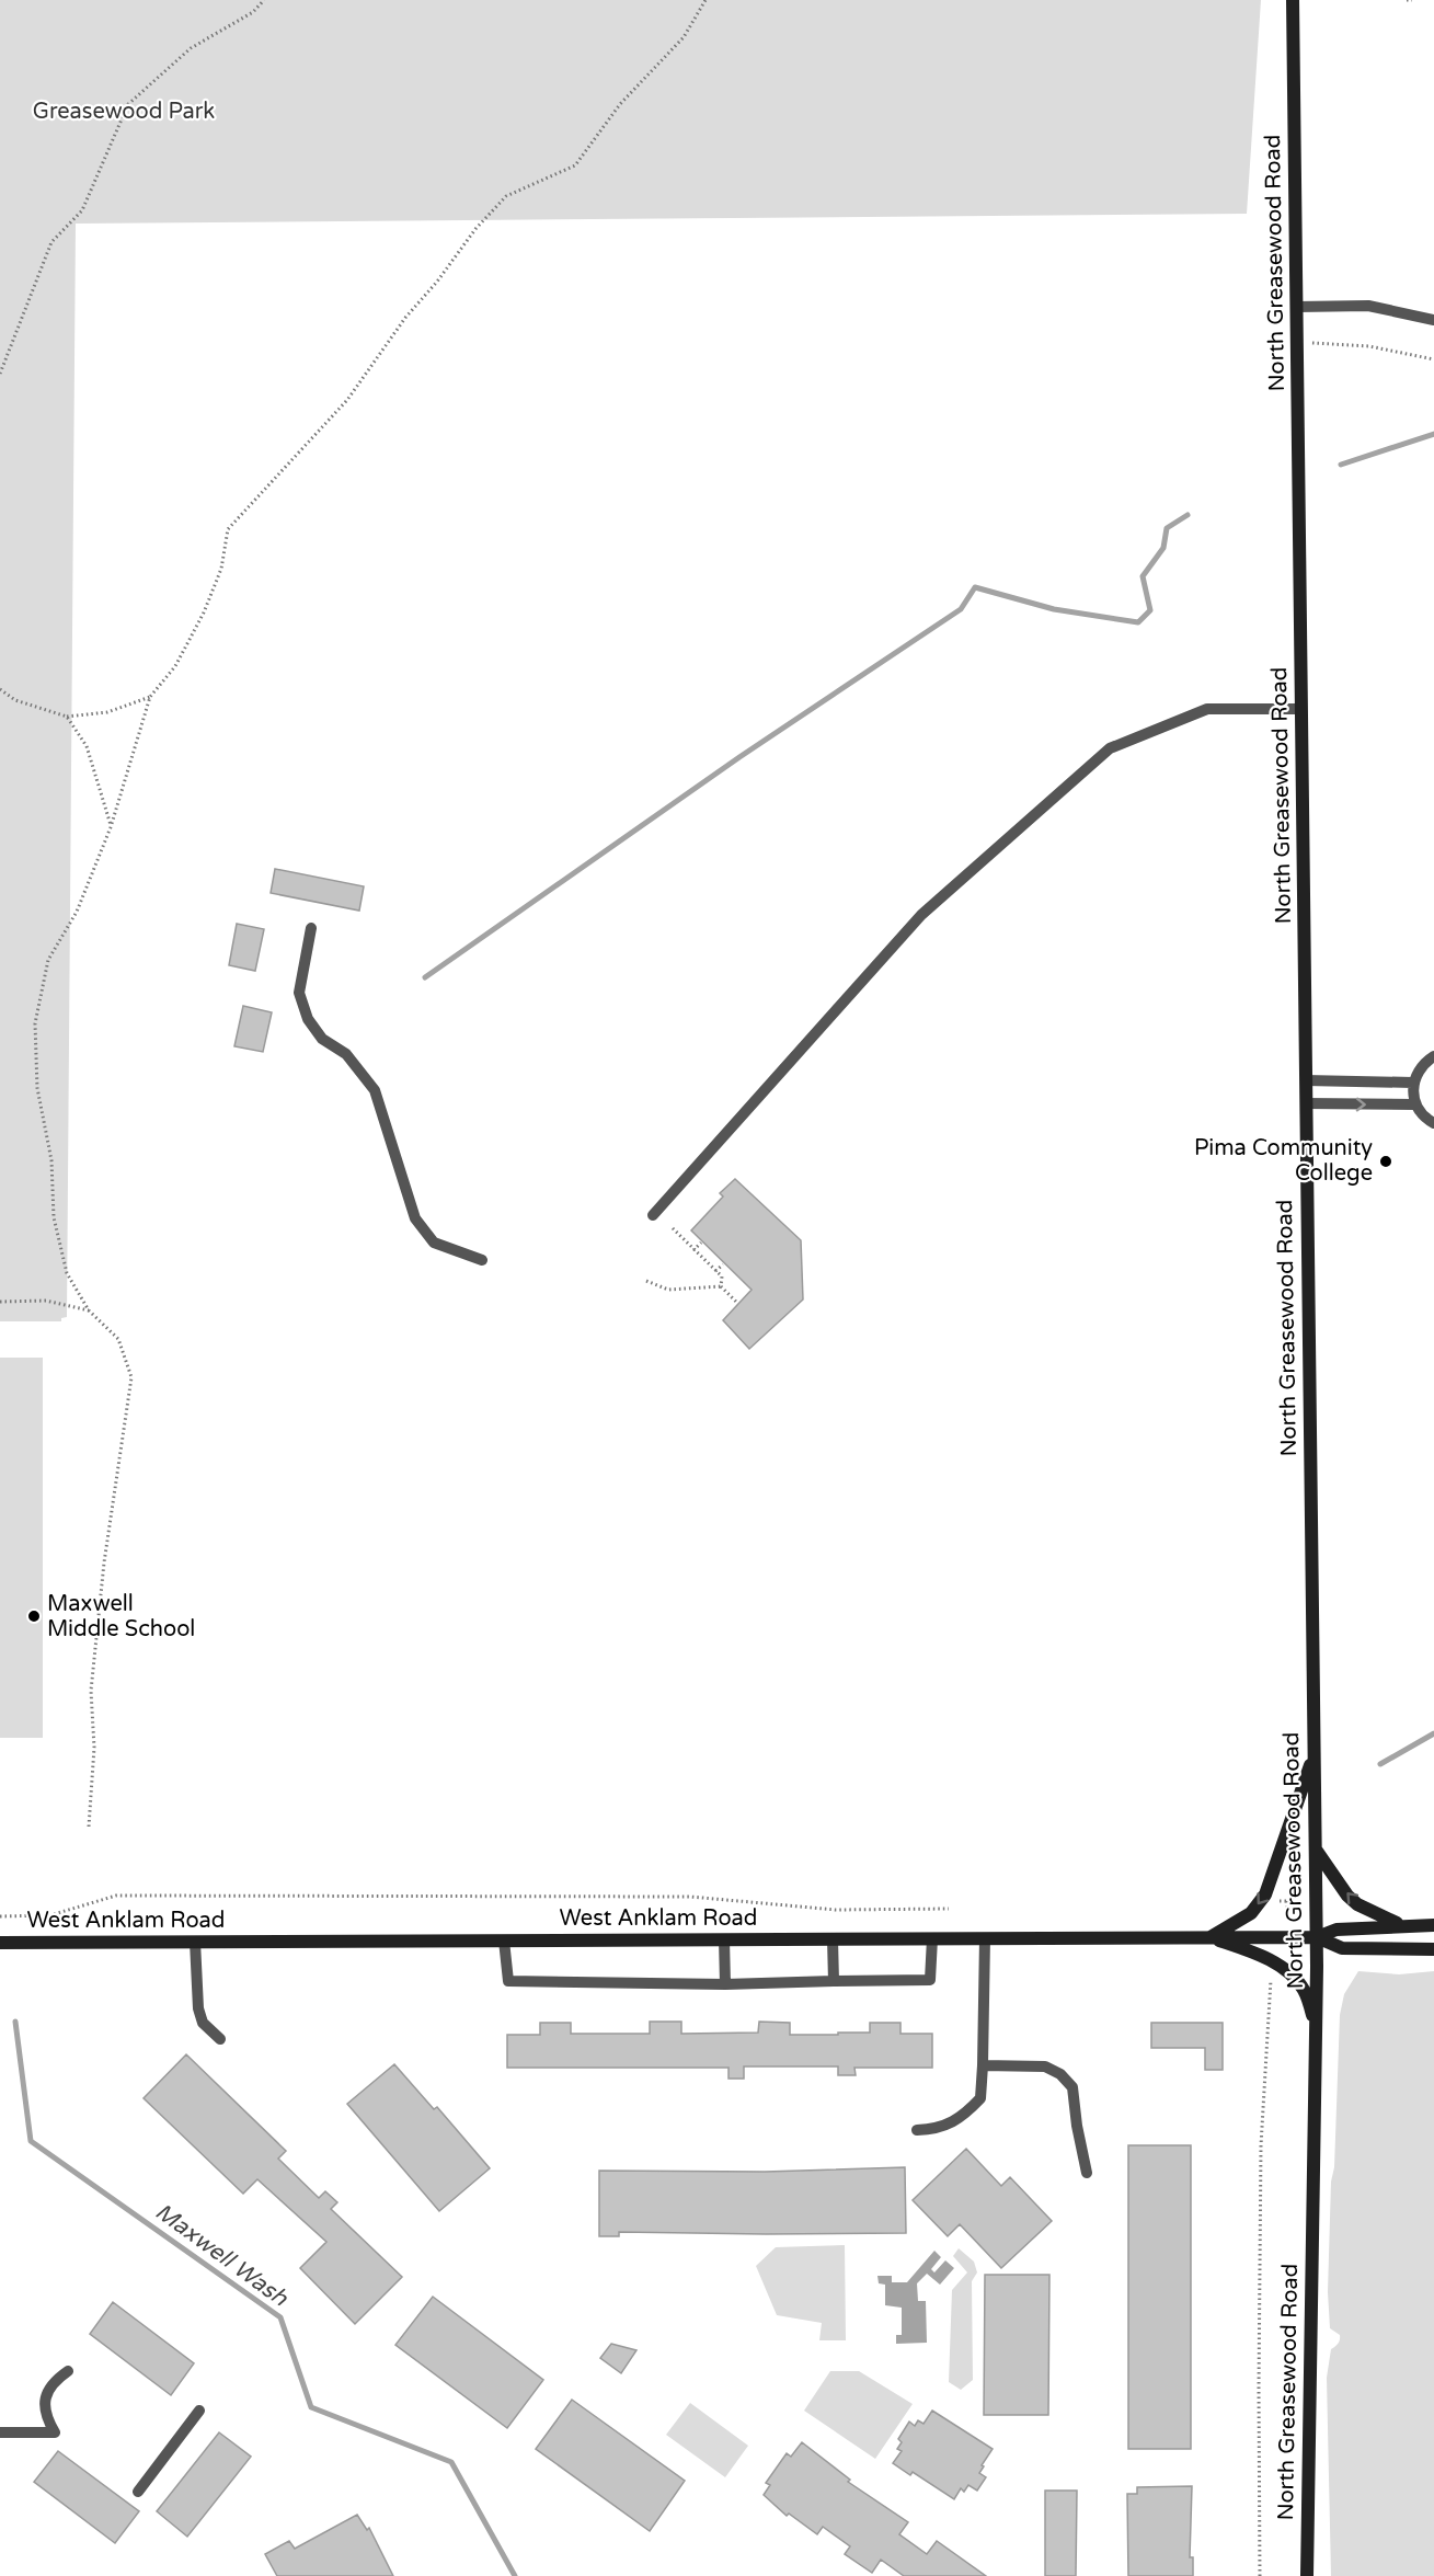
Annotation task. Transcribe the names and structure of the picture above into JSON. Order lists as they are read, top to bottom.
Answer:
{
  "streets": {
    "main road": ["North Greasewood Road", "West Anklam Road"]
  },
  "crossings": [
    ["North Greasewood Road", "West Anklam Road"]
  ],
  "water": ["Maxwell Wash"],
  "parks": ["Greasewood Park"],
  "places": ["Pima Community College", "Maxwell Middle School"]
}
